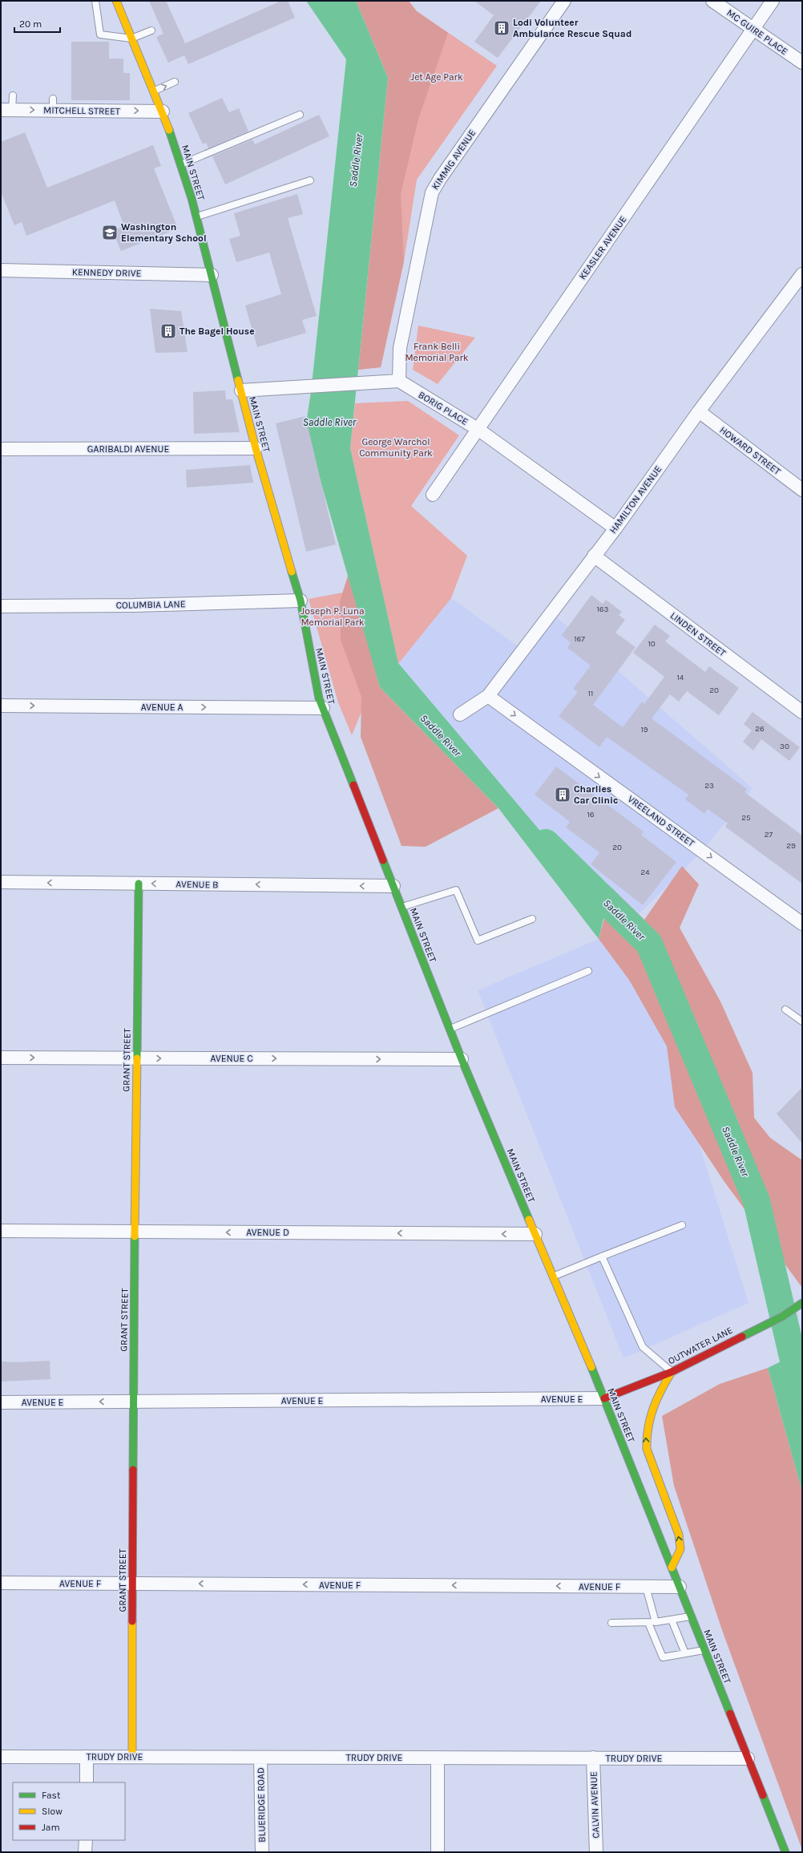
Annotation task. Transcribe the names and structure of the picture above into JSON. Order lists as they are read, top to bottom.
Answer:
{
  "streets": {
    "street": [
      "MC GUIRE PLACE",
      "MITCHELL STREET",
      "KIMMIG AVENUE",
      "MAIN STREET",
      "KEASLER AVENUE",
      "KENNEDY DRIVE",
      "BORIG PLACE",
      "GARIBALDI AVENUE",
      "HOWARD STREET",
      "HAMILTON AVENUE",
      "COLUMBIA LANE",
      "LINDEN STREET",
      "AVENUE A",
      "VREELAND STREET",
      "AVENUE B",
      "AVENUE C",
      "GRANT STREET",
      "AVENUE D",
      "OUTWATER LANE",
      "AVENUE E",
      "AVENUE F",
      "TRUDY DRIVE",
      "BLUERIDGE ROAD",
      "CALVIN AVENUE"
    ]
  },
  "crossings": [
    ["MC GUIRE PLACE", "KEASLER AVENUE"],
    ["MITCHELL STREET", "MAIN STREET"],
    ["KIMMIG AVENUE", "BORIG PLACE"],
    ["MAIN STREET", "KENNEDY DRIVE"],
    ["MAIN STREET", "GARIBALDI AVENUE"],
    ["MAIN STREET", "COLUMBIA LANE"],
    ["MAIN STREET", "AVENUE A"],
    ["MAIN STREET", "AVENUE B"],
    ["MAIN STREET", "AVENUE C"],
    ["MAIN STREET", "AVENUE D"],
    ["MAIN STREET", "OUTWATER LANE"],
    ["MAIN STREET", "AVENUE E"],
    ["MAIN STREET", "AVENUE F"],
    ["MAIN STREET", "TRUDY DRIVE"],
    ["KEASLER AVENUE", "BORIG PLACE"],
    ["BORIG PLACE", "HAMILTON AVENUE"],
    ["HOWARD STREET", "HAMILTON AVENUE"],
    ["HAMILTON AVENUE", "LINDEN STREET"],
    ["HAMILTON AVENUE", "VREELAND STREET"],
    ["AVENUE B", "GRANT STREET"],
    ["AVENUE C", "GRANT STREET"],
    ["GRANT STREET", "AVENUE D"],
    ["GRANT STREET", "AVENUE E"],
    ["GRANT STREET", "AVENUE F"],
    ["GRANT STREET", "TRUDY DRIVE"],
    ["OUTWATER LANE", "AVENUE E"],
    ["TRUDY DRIVE", "BLUERIDGE ROAD"],
    ["TRUDY DRIVE", "CALVIN AVENUE"]
  ],
  "one_way": [
    "MITCHELL STREET",
    "AVENUE A",
    "VREELAND STREET",
    "AVENUE B",
    "AVENUE C",
    "AVENUE D",
    "AVENUE F"
  ],
  "water": ["Saddle River"],
  "parks": [
    "Jet Age Park",
    "Frank Belli Memorial Park",
    "George Warchol Community Park",
    "Joseph P. Luna Memorial Park"
  ],
  "places": {
    "building": ["Lodi Volunteer Ambulance Rescue Squad", "The Bagel House", "Charlies Car Clinic"],
    "school or university": ["Washington Elementary School"]
  },
  "house_numbers": [
    "163",
    "167",
    "10",
    "14",
    "20",
    "11",
    "26",
    "19",
    "30",
    "23",
    "16",
    "25",
    "27",
    "29",
    "20",
    "24"
  ],
  "legend": ["Fast", "Slow", "Jam"],
  "scale_bar": "20 m"
}
